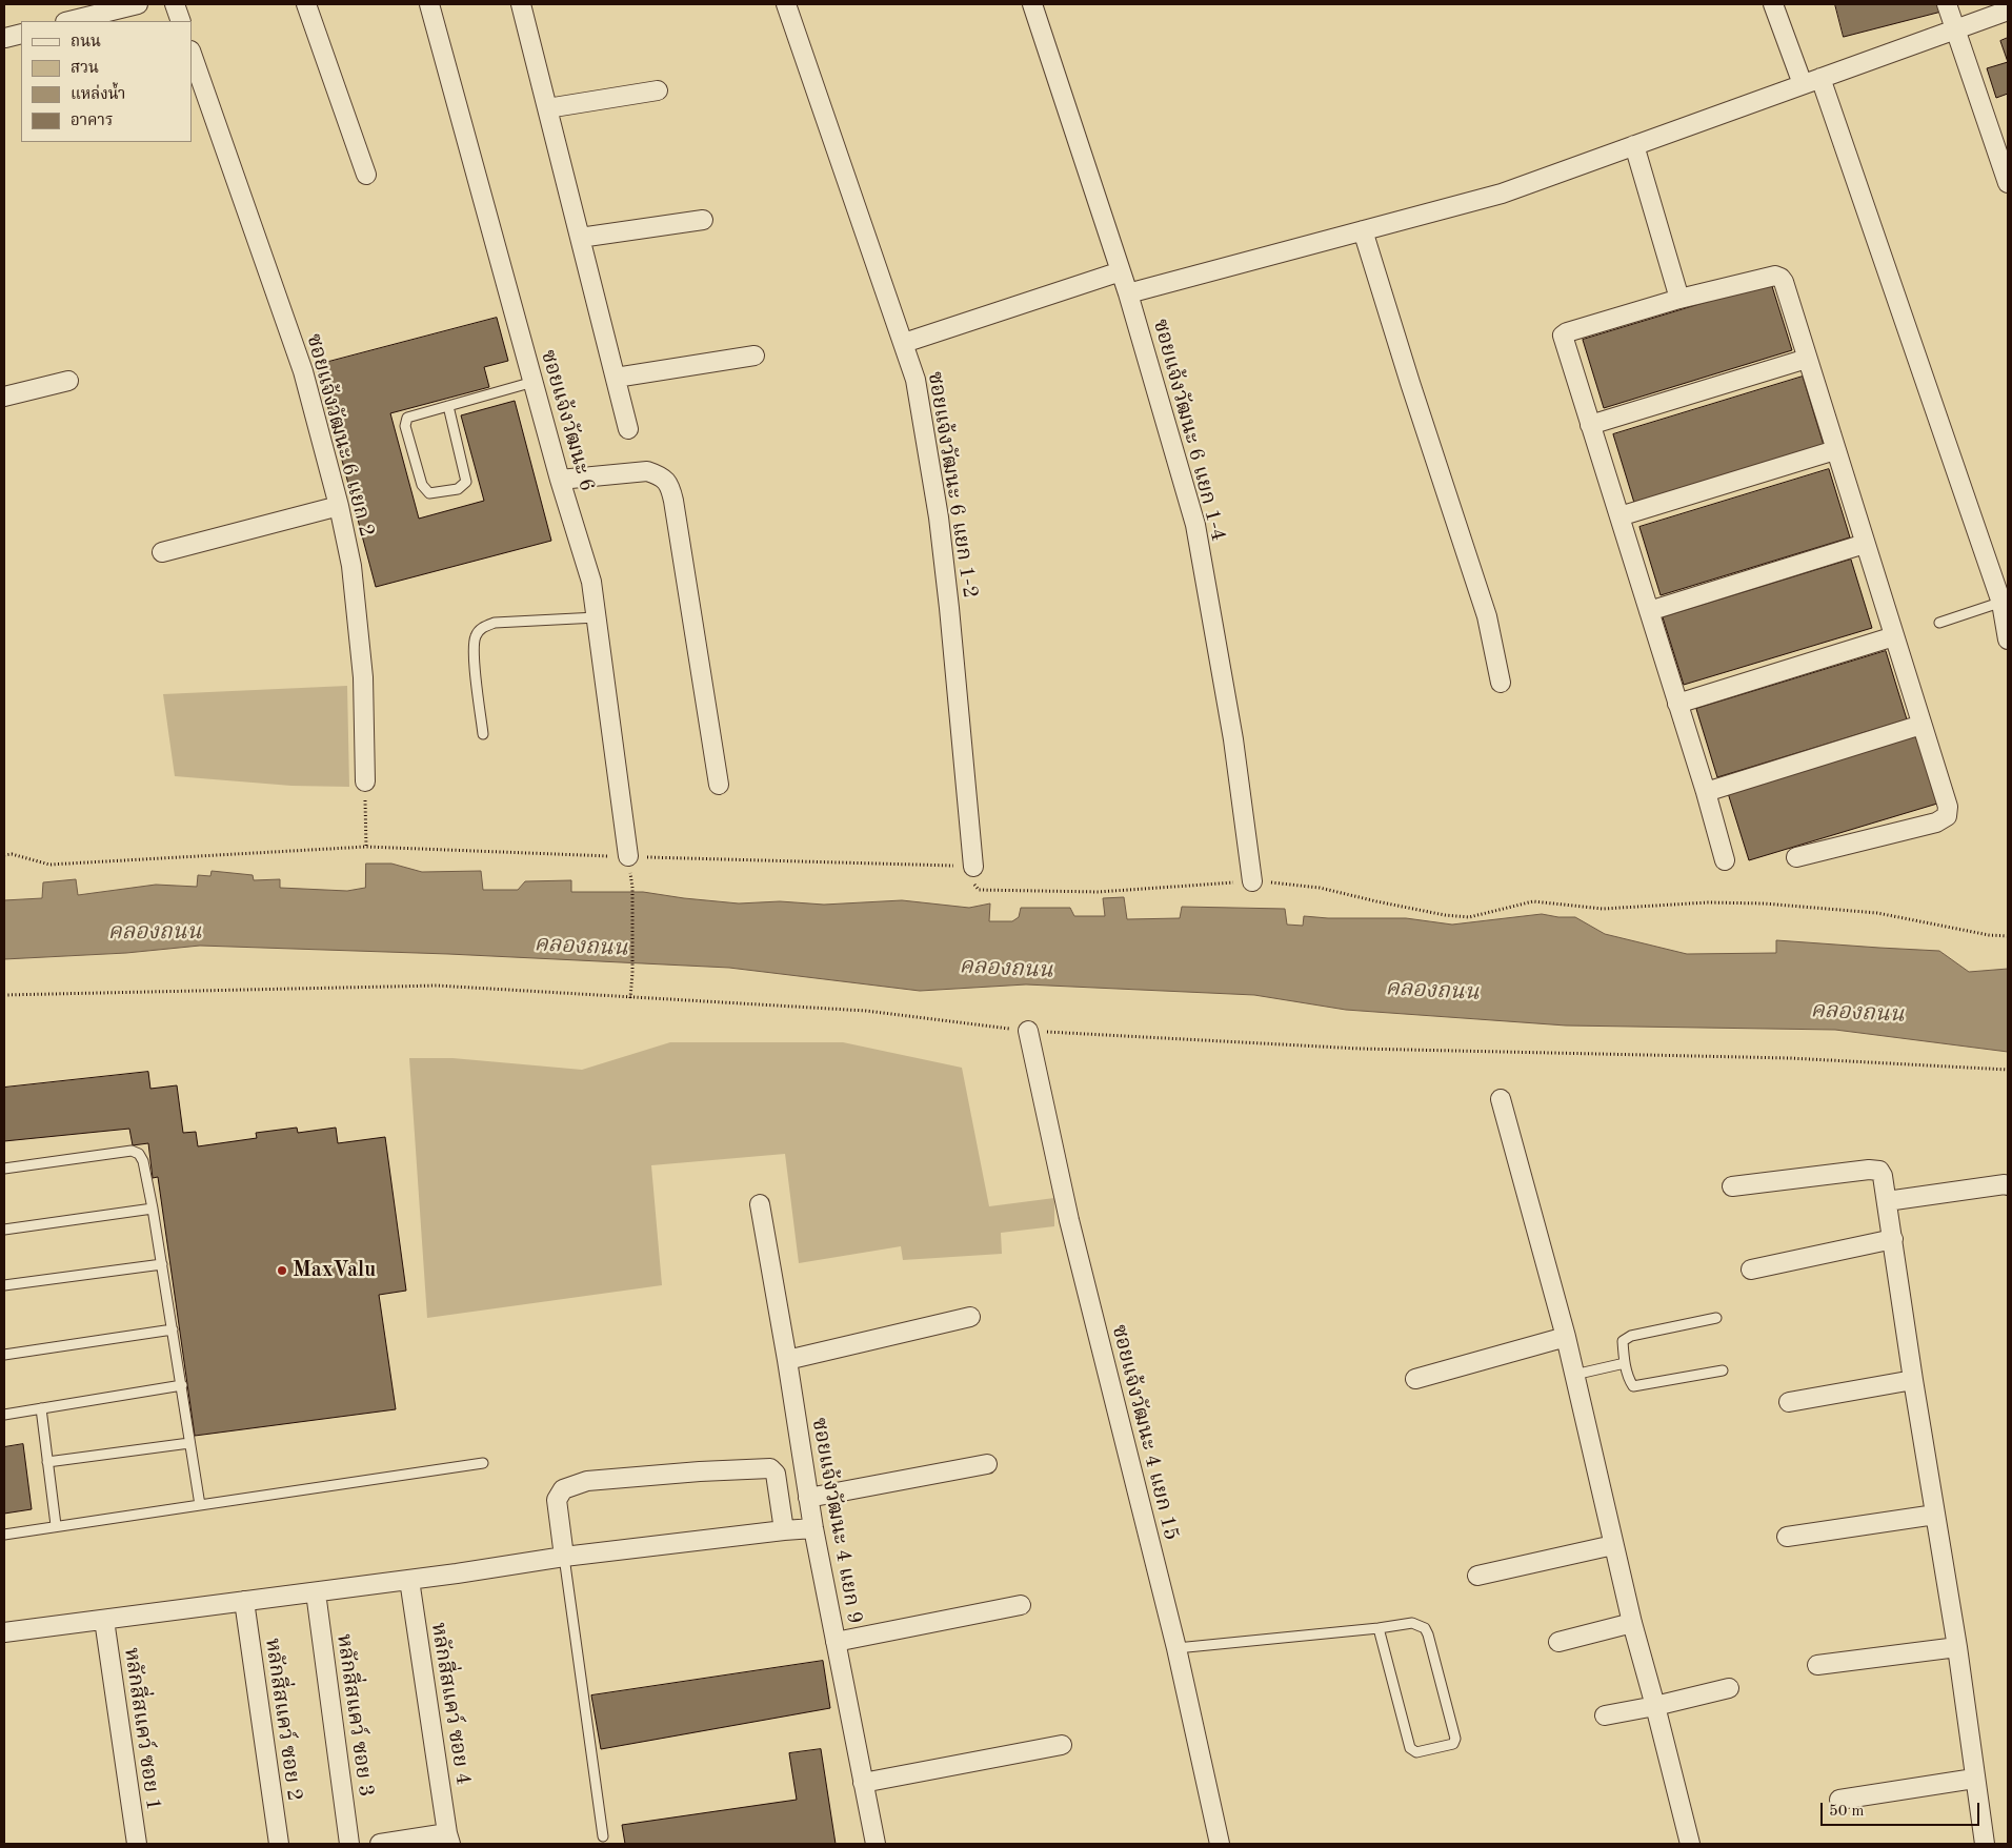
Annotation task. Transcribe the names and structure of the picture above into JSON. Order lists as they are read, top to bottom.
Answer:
{
  "streets": {
    "street": [
      "ซอยแจ้งวัฒนะ 6",
      "ซอยแจ้งวัฒนะ 6 แยก 1-4",
      "ซอยแจ้งวัฒนะ 6 แยก 2",
      "ซอยแจ้งวัฒนะ 6 แยก 1-2",
      "ซอยแจ้งวัฒนะ 4 แยก 15",
      "ซอยแจ้งวัฒนะ 4 แยก 9",
      "หลักสี่สแคว์ ซอย 4",
      "หลักสี่สแคว์ ซอย 3",
      "หลักสี่สแคว์ ซอย 2",
      "หลักสี่สแคว์ ซอย 1"
    ]
  },
  "water": ["คลองถนน"],
  "places": ["MaxValu"],
  "legend": [
    "ถนน",
    "สวน",
    "แหล่งน้ำ",
    "อาคาร"
  ],
  "scale_bar": "50 m"
}
